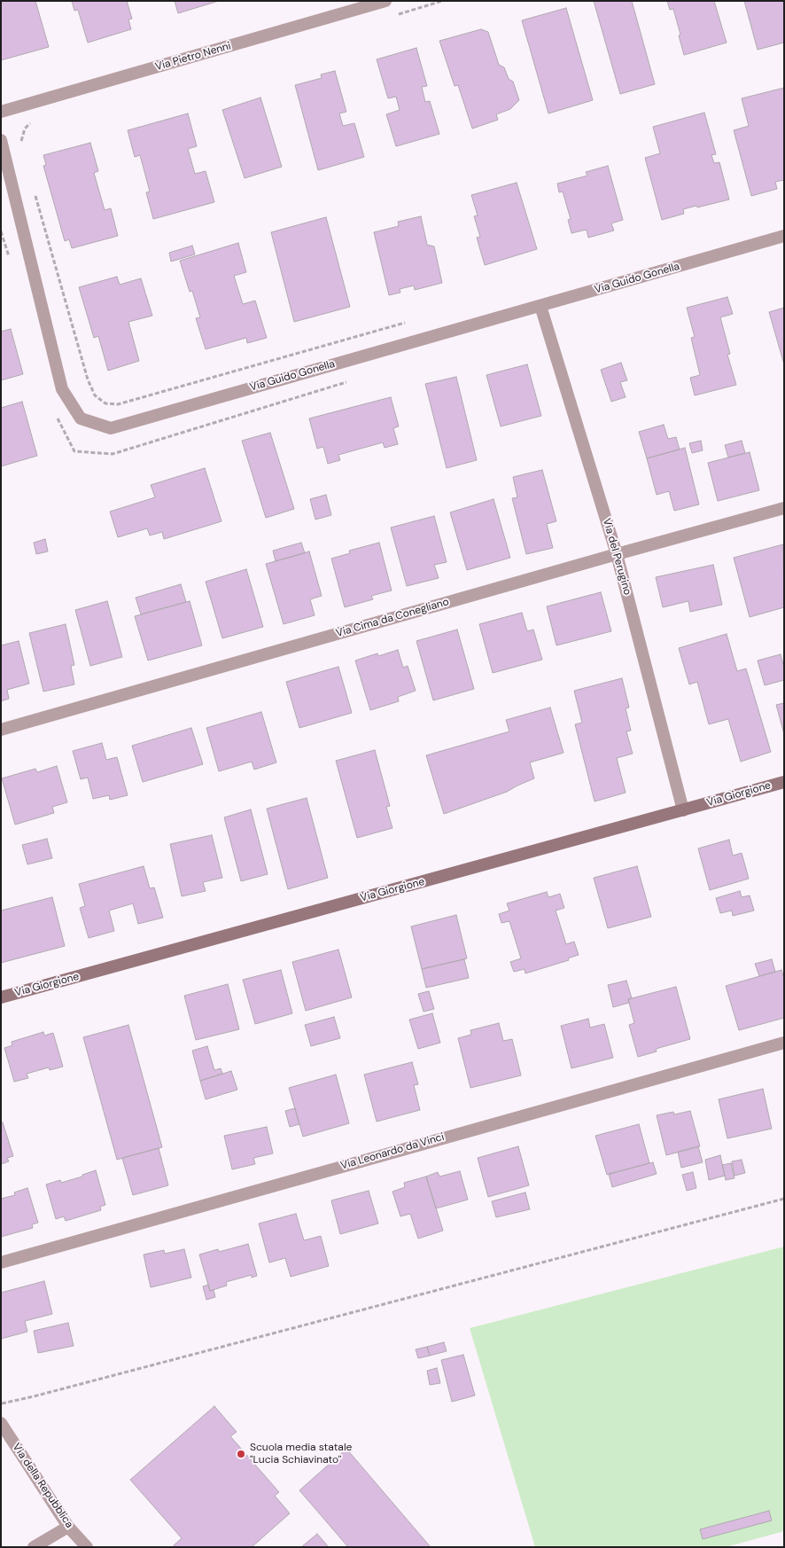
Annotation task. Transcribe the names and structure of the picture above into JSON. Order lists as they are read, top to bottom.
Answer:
{
  "streets": {
    "main road": ["Via Giorgione"],
    "street": [
      "Via Pietro Nenni",
      "Via Guido Gonella",
      "Via del Perugino",
      "Via Cima da Conegliano",
      "Via Leonardo da Vinci",
      "Via della Repubblica"
    ]
  },
  "crossings": [
    ["Via Guido Gonella", "Via del Perugino"],
    ["Via del Perugino", "Via Cima da Conegliano"],
    ["Via del Perugino", "Via Giorgione"]
  ],
  "places": ["Scuola media statale \"Lucia Schiavinato\""]
}
